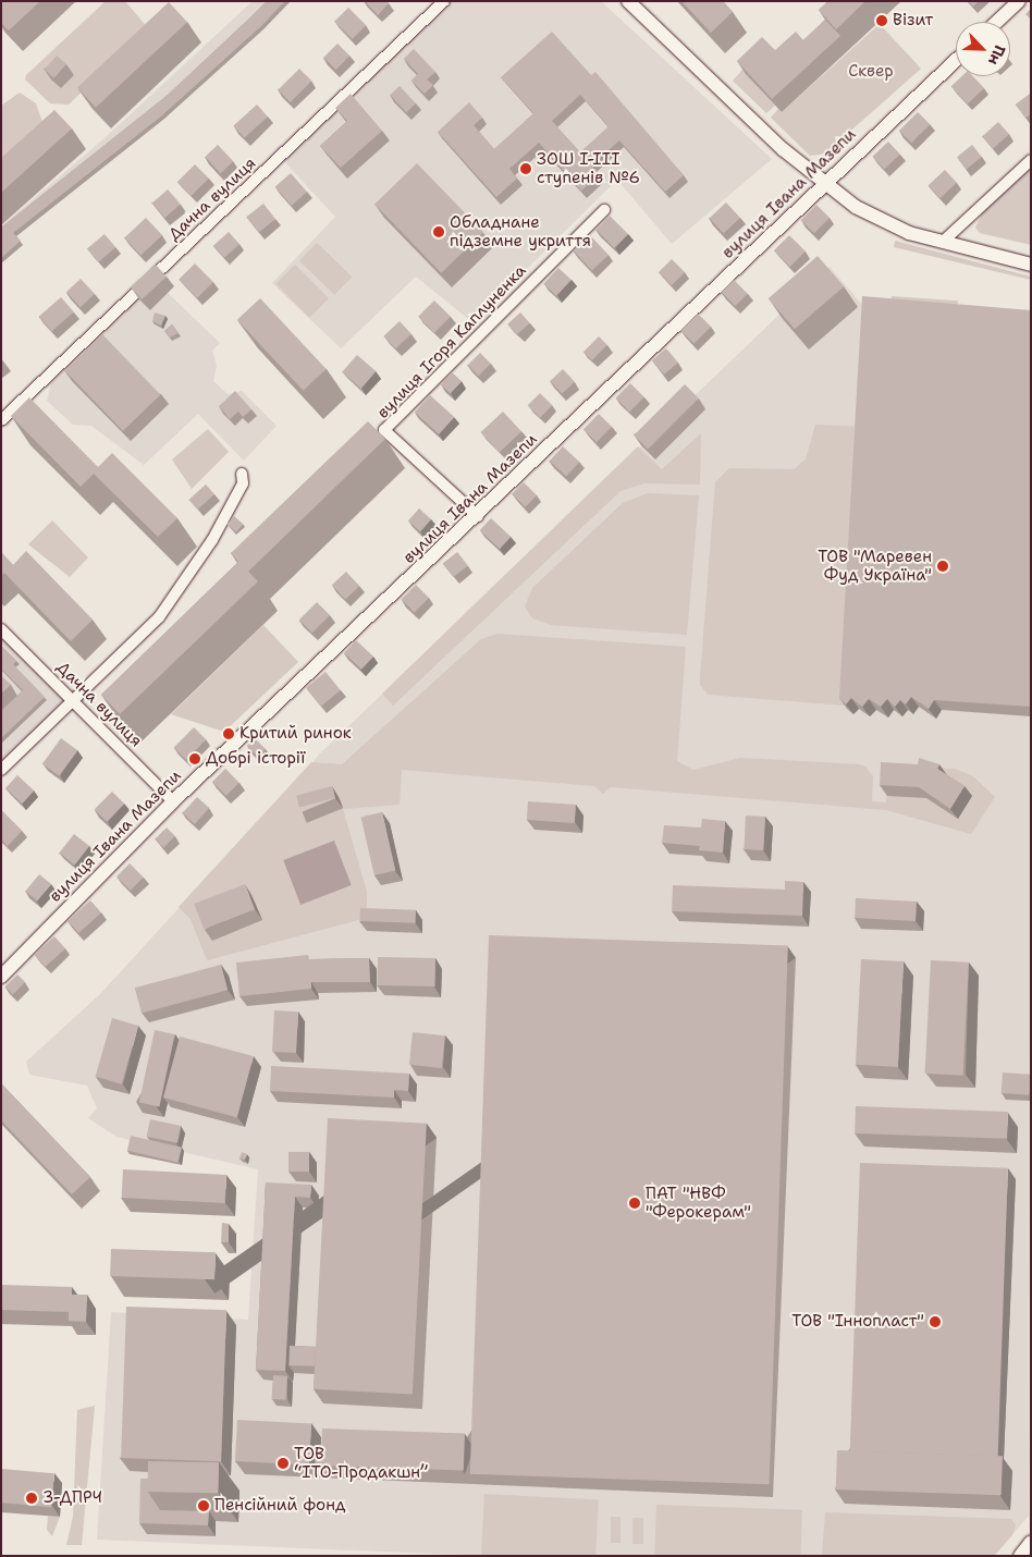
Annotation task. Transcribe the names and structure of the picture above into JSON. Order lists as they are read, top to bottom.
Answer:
{
  "streets": {
    "street": ["вулиця Івана Мазепи", "Дачна вулиця", "вулиця Ігоря Каплуненка"]
  },
  "crossings": [
    ["вулиця Івана Мазепи", "Дачна вулиця"],
    ["вулиця Івана Мазепи", "вулиця Ігоря Каплуненка"]
  ],
  "parks": ["Сквер"],
  "places": [
    "Візит",
    "ЗОШ І-ІІІ ступенів №6",
    "Обладнане підземне укриття",
    "ТОВ \"Маревен Фуд Україна\"",
    "Критий ринок",
    "Добрі історії",
    "ПАТ \"НВФ \"Ферокерам\"",
    "ТОВ \"Іннопласт\"",
    "ТОВ “ІТО-Продакшн”",
    "3-ДПРЧ",
    "Пенсійний фонд"
  ],
  "north": "bottom right"
}
